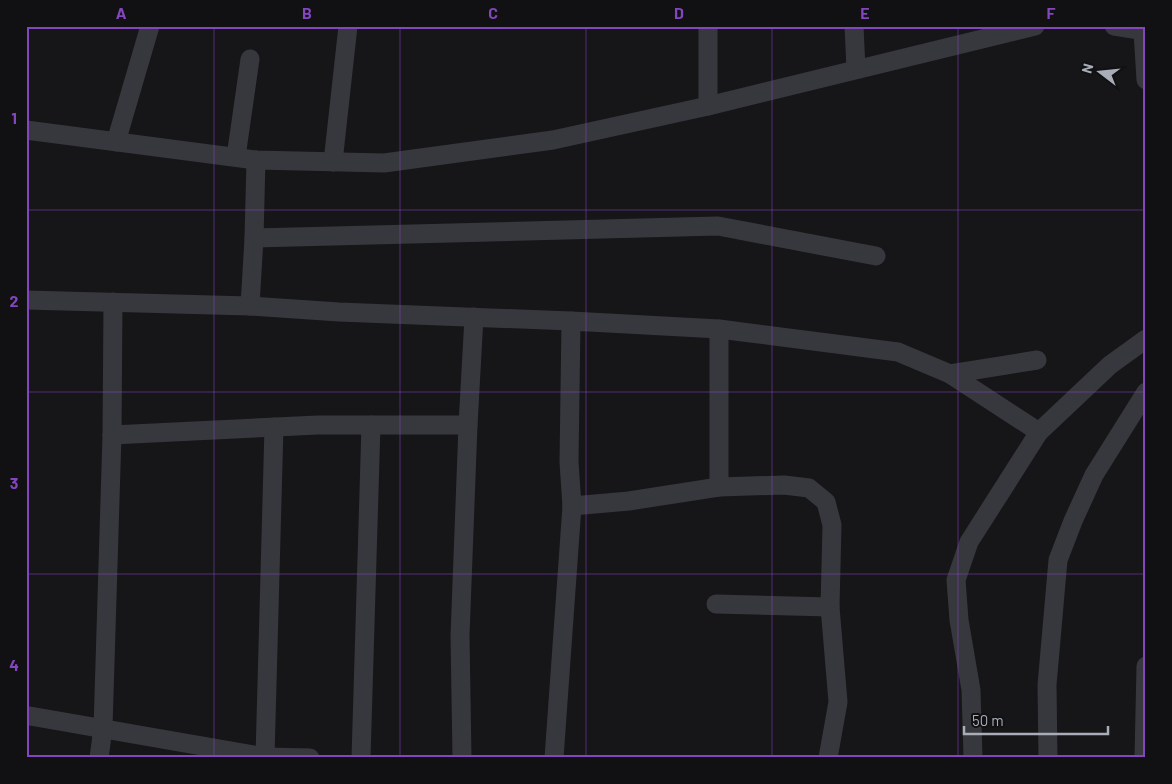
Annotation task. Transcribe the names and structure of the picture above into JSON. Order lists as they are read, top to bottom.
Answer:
{
  "scale_bar": "50 m",
  "north": "left",
  "grid": {
    "columns": [
      "A",
      "B",
      "C",
      "D",
      "E",
      "F"
    ],
    "rows": [
      "1",
      "2",
      "3",
      "4"
    ]
  }
}
